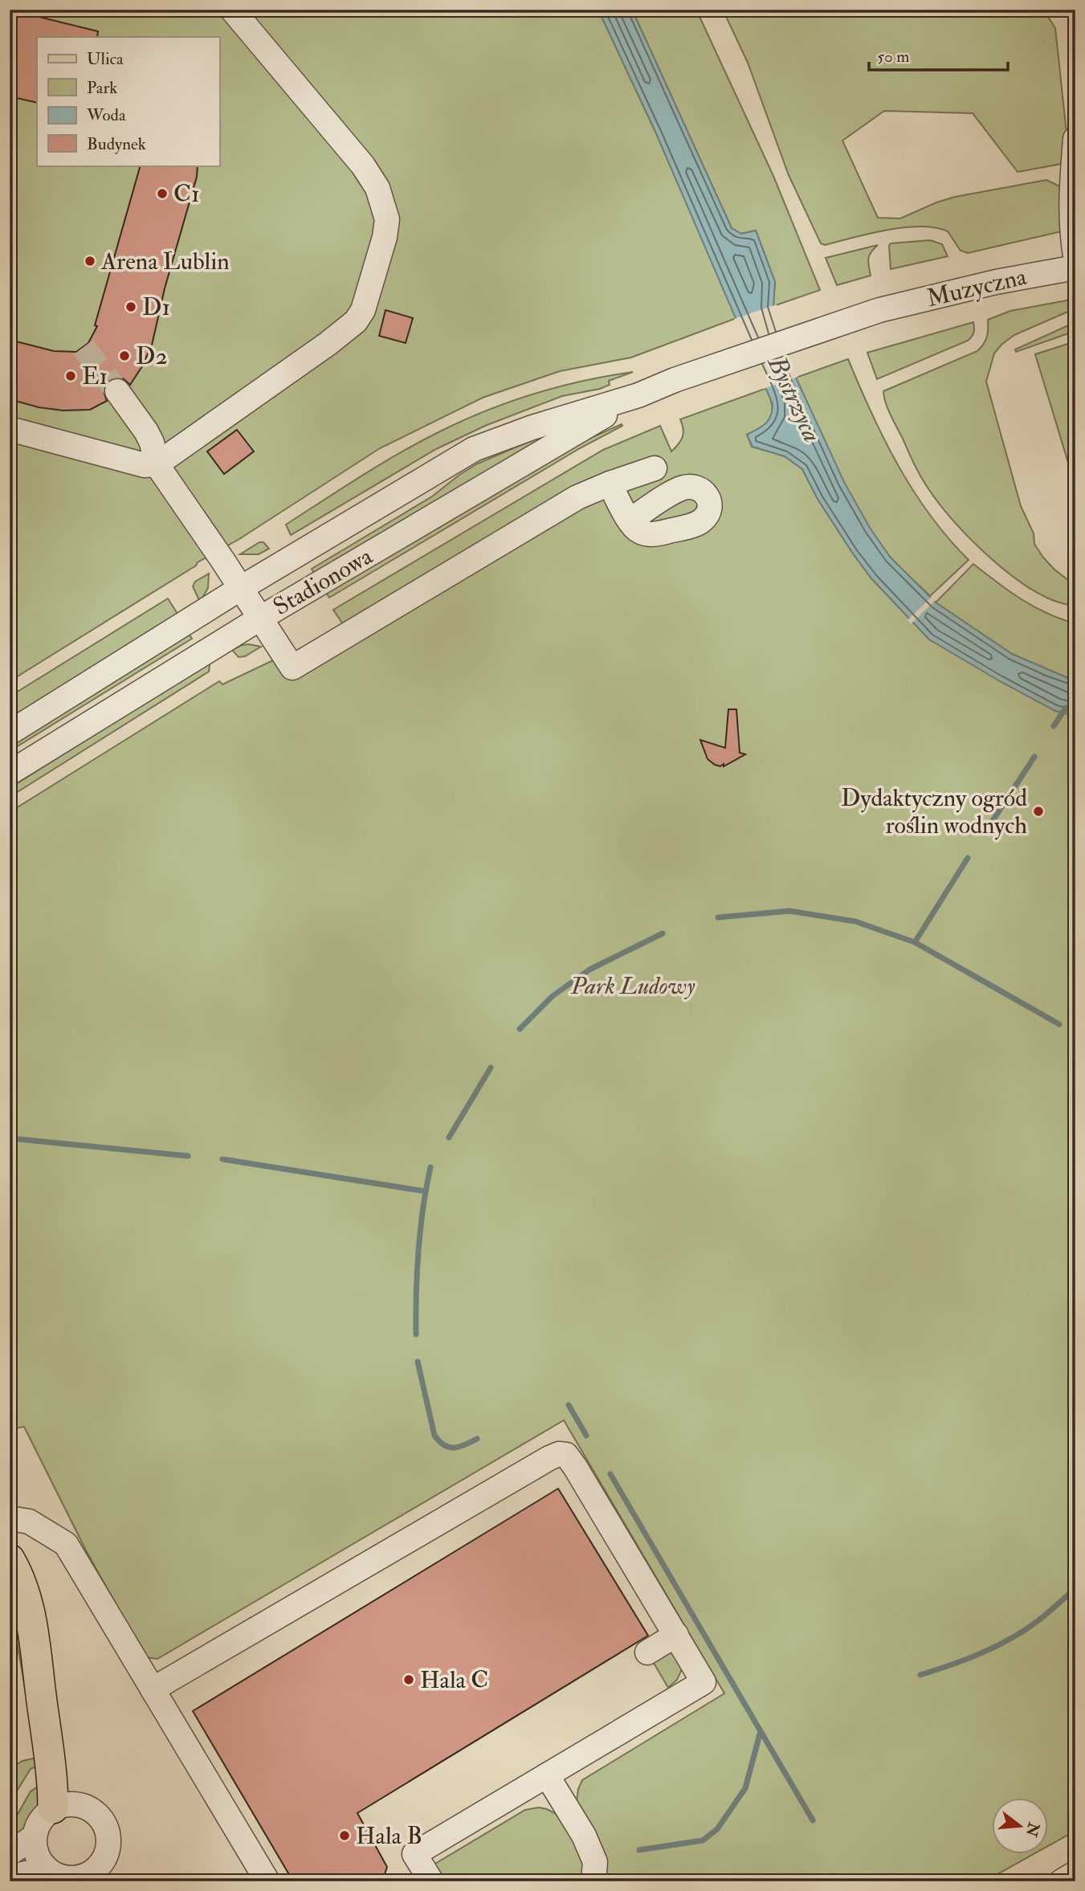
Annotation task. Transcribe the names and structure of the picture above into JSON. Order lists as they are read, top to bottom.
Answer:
{
  "streets": {
    "street": ["Muzyczna", "Stadionowa"]
  },
  "crossings": [
    ["Muzyczna", "Stadionowa"]
  ],
  "water": ["Bystrzyca"],
  "parks": ["Park Ludowy"],
  "places": [
    "C1",
    "Arena Lublin",
    "D1",
    "D2",
    "E1",
    "Dydaktyczny ogród roślin wodnych",
    "Hala C",
    "Hala B"
  ],
  "legend": [
    "Ulica",
    "Park",
    "Woda",
    "Budynek"
  ],
  "scale_bar": "50 m",
  "north": "right"
}
